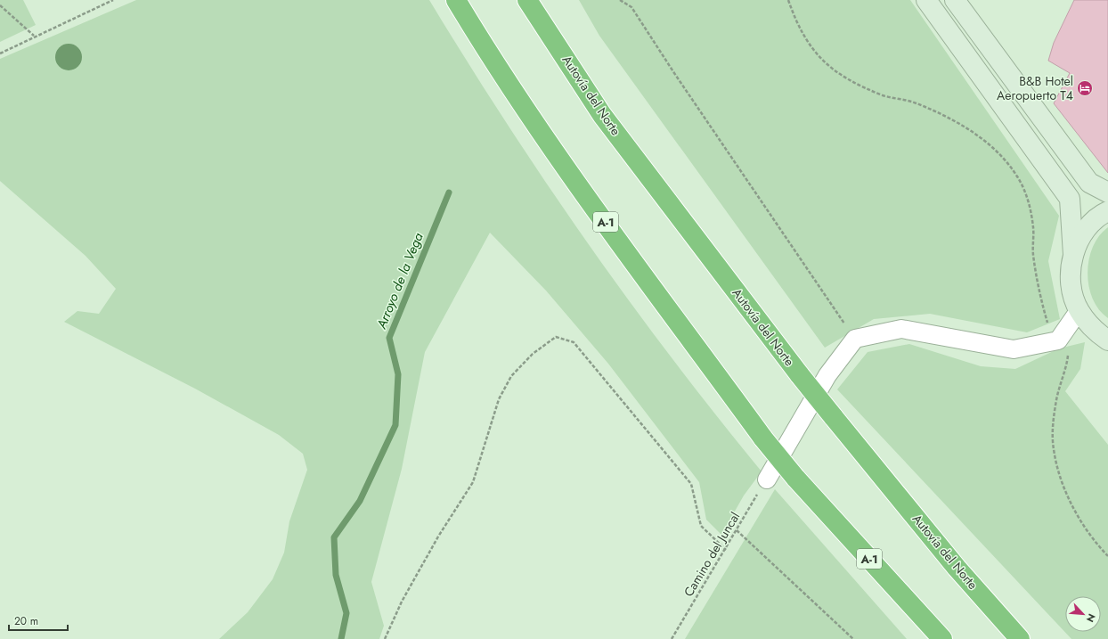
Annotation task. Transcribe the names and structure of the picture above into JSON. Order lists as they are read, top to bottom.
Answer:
{
  "streets": {
    "highway": ["Autovía del Norte", "A-1"],
    "path": ["Camino del Juncal"]
  },
  "water": ["Arroyo de la Vega"],
  "places": {
    "hotel": ["B&B Hotel Aeropuerto T4"]
  },
  "scale_bar": "20 m",
  "north": "bottom right"
}
